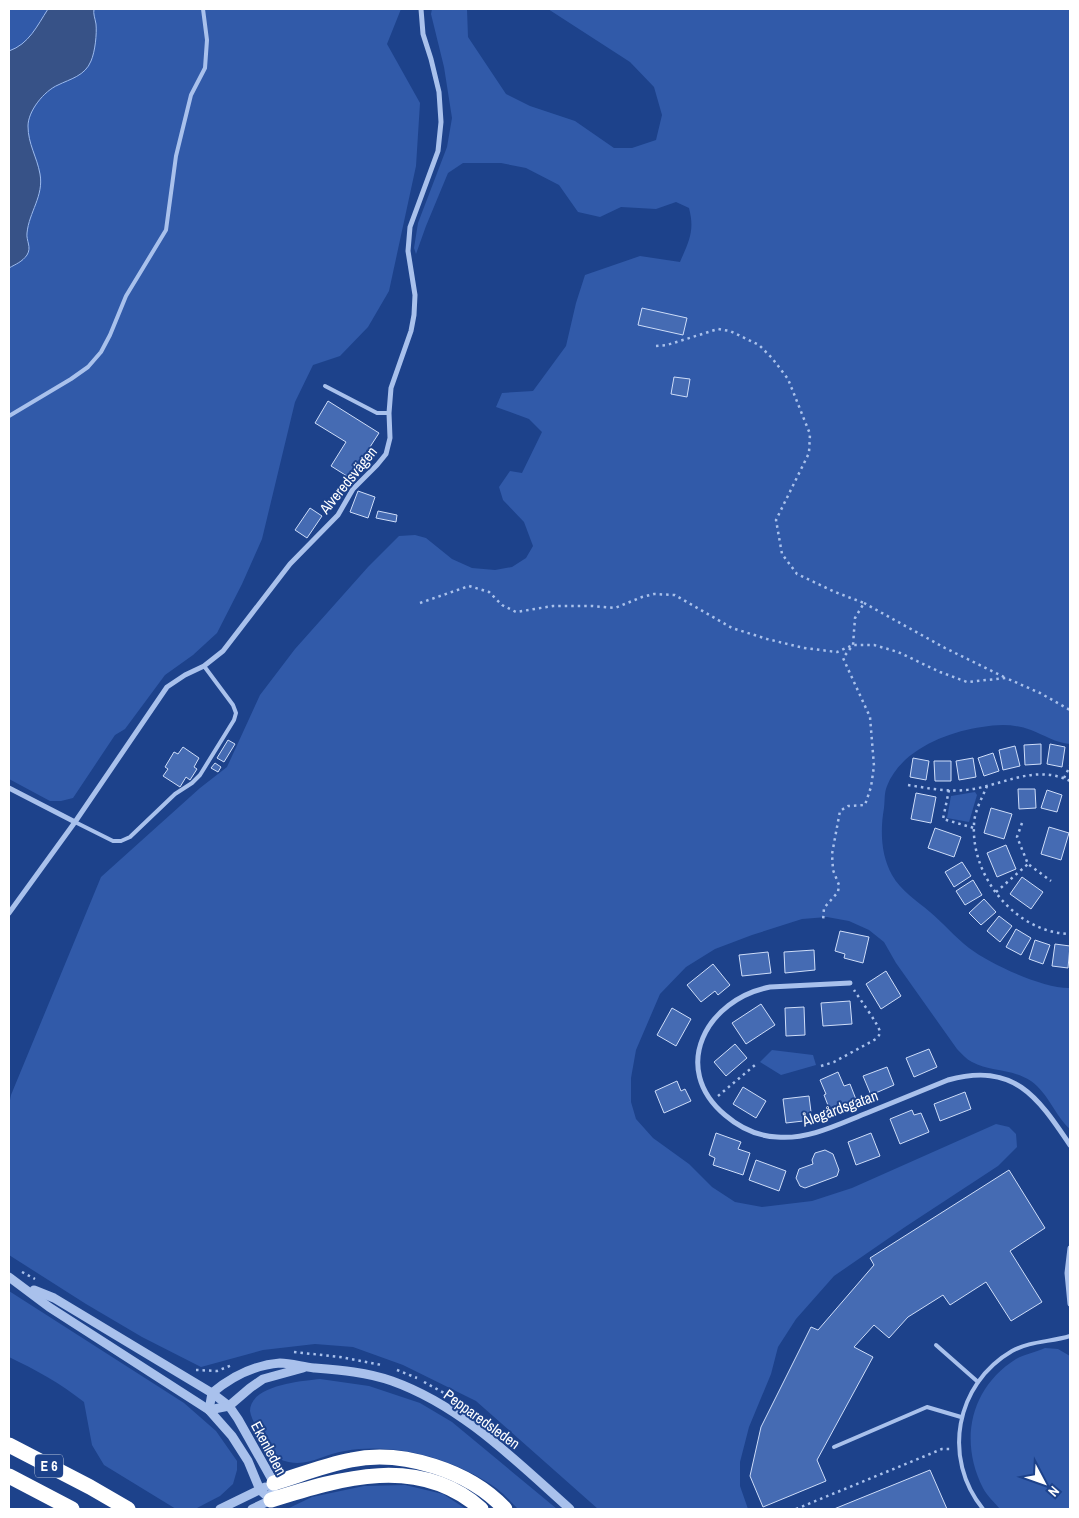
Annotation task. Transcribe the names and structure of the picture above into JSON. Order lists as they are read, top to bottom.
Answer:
{
  "streets": {
    "highway": ["E 6"],
    "street": [
      "Alveredsvägen",
      "Ålegårdsgatan",
      "Pepparedsleden",
      "Ekenleden"
    ]
  },
  "crossings": [
    ["Pepparedsleden", "Ekenleden"]
  ],
  "north": "bottom right"
}
